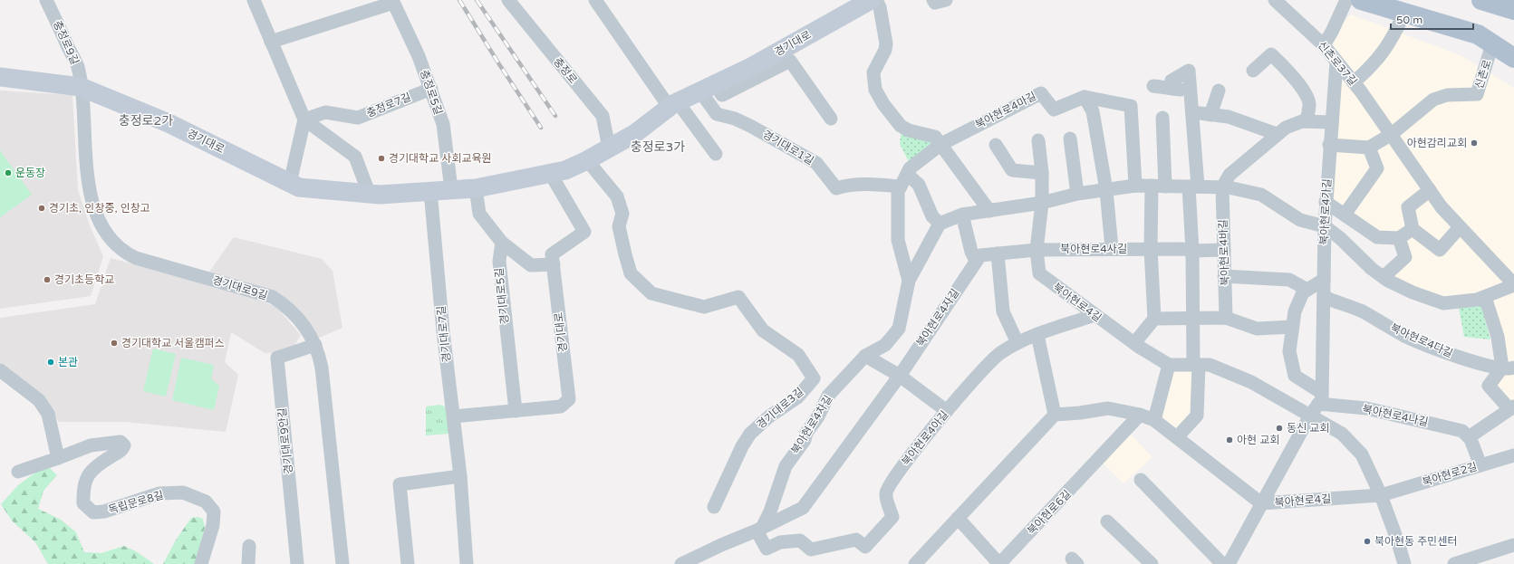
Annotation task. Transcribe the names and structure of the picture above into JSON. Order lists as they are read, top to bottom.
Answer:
{
  "streets": {
    "main road": ["경기대로", "신촌로"],
    "street": [
      "충정로9길",
      "신촌로37길",
      "충정로",
      "충정로5길",
      "충정로7길",
      "북아현로4마길",
      "경기대로1길",
      "북아현로4가길",
      "북아현로4사길",
      "북아현로4바길",
      "경기대로9길",
      "경기대로5길",
      "북아현로4길",
      "북아현로4자길",
      "경기대로7길",
      "북아현로4다길",
      "경기대로3길",
      "북아현로4나길",
      "북아현로4차길",
      "북아현로4아길",
      "경기대로9안길",
      "북아현로2길",
      "독립문로8길",
      "북아현로6길"
    ]
  },
  "crossings": [
    ["충정로9길", "경기대로"],
    ["충정로9길", "경기대로9길"],
    ["경기대로", "충정로"],
    ["경기대로", "충정로5길"],
    ["경기대로", "경기대로1길"],
    ["경기대로", "경기대로9길"],
    ["경기대로", "경기대로5길"],
    ["경기대로", "경기대로7길"],
    ["경기대로", "경기대로3길"],
    ["신촌로37길", "신촌로"],
    ["신촌로37길", "북아현로4가길"],
    ["충정로5길", "충정로7길"],
    ["북아현로4마길", "경기대로1길"],
    ["북아현로4마길", "북아현로4차길"],
    ["북아현로4가길", "북아현로4다길"],
    ["북아현로4가길", "북아현로4나길"],
    ["북아현로4사길", "북아현로4바길"],
    ["북아현로4사길", "북아현로4길"],
    ["경기대로9길", "경기대로9안길"],
    ["북아현로4길", "북아현로4아길"],
    ["북아현로4길", "북아현로2길"],
    ["북아현로4자길", "북아현로4차길"],
    ["북아현로4자길", "북아현로4아길"],
    ["북아현로4차길", "북아현로4아길"]
  ],
  "districts": ["충정로2가", "충정로3가"],
  "places": [
    "아현감리교회",
    "경기대학교 사회교육원",
    "운동장",
    "경기초, 인창중, 인창고",
    "경기초등학교",
    "경기대학교 서울캠퍼스",
    "본관",
    "동신 교회",
    "아현 교회",
    "북아현동 주민센터"
  ],
  "scale_bar": "50 m"
}
